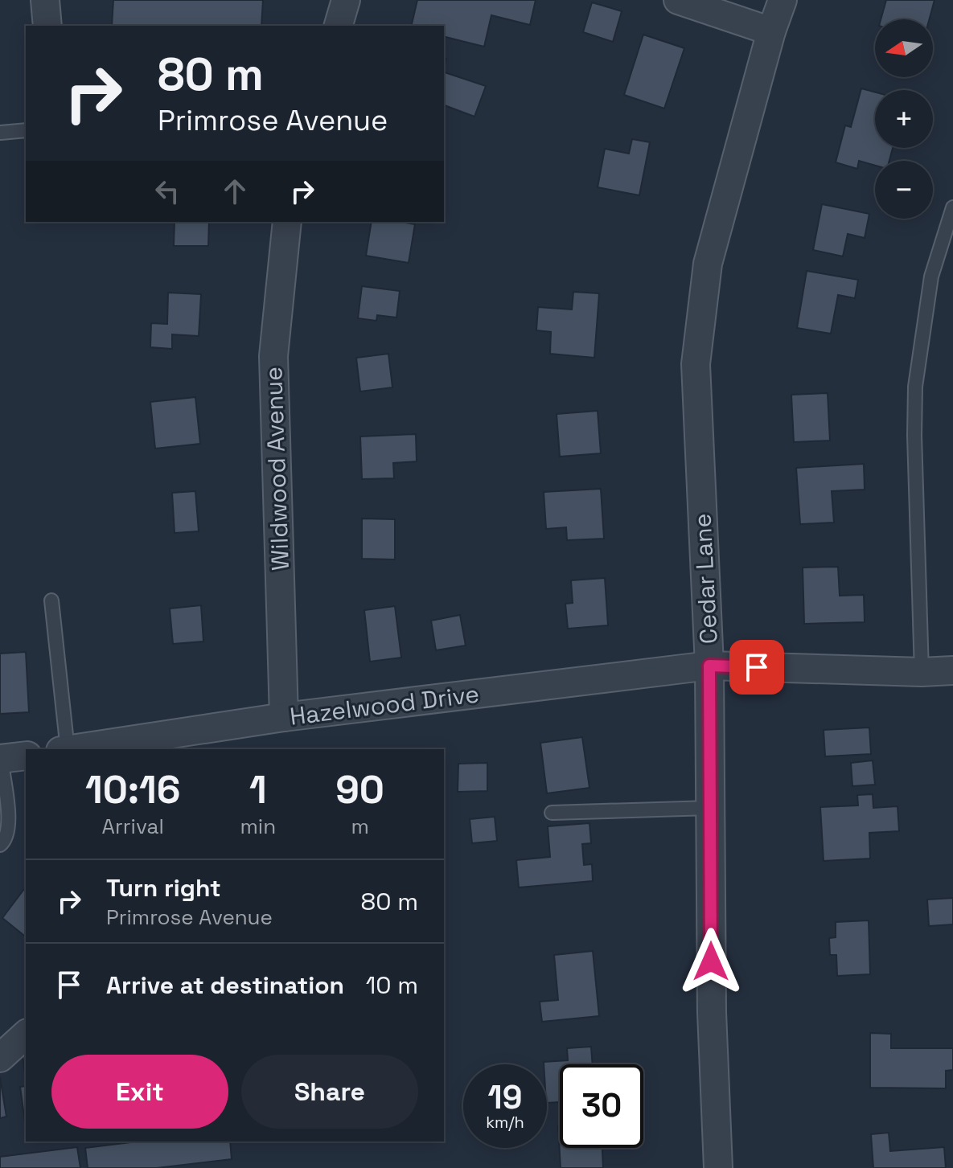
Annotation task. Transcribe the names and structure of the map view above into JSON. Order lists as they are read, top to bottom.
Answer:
{
  "streets": {
    "street": ["Wildwood Avenue", "Cedar Lane", "Hazelwood Drive"]
  },
  "crossings": [
    ["Wildwood Avenue", "Hazelwood Drive"],
    ["Cedar Lane", "Hazelwood Drive"]
  ],
  "north": "left",
  "page": {
    "map_buttons": ["+", "−"],
    "turn": ["80 m", "Primrose Avenue"],
    "eta": [
      "10:16",
      "Arrival",
      "1",
      "min",
      "90",
      "m"
    ],
    "list": [
      {
        "name": "Turn right",
        "note": "Primrose Avenue",
        "value": "80 m"
      },
      {
        "name": "Arrive at destination",
        "value": "10 m"
      }
    ],
    "buttons": ["Exit", "Share"],
    "speed": "19 km/h",
    "limit": "30"
  }
}
